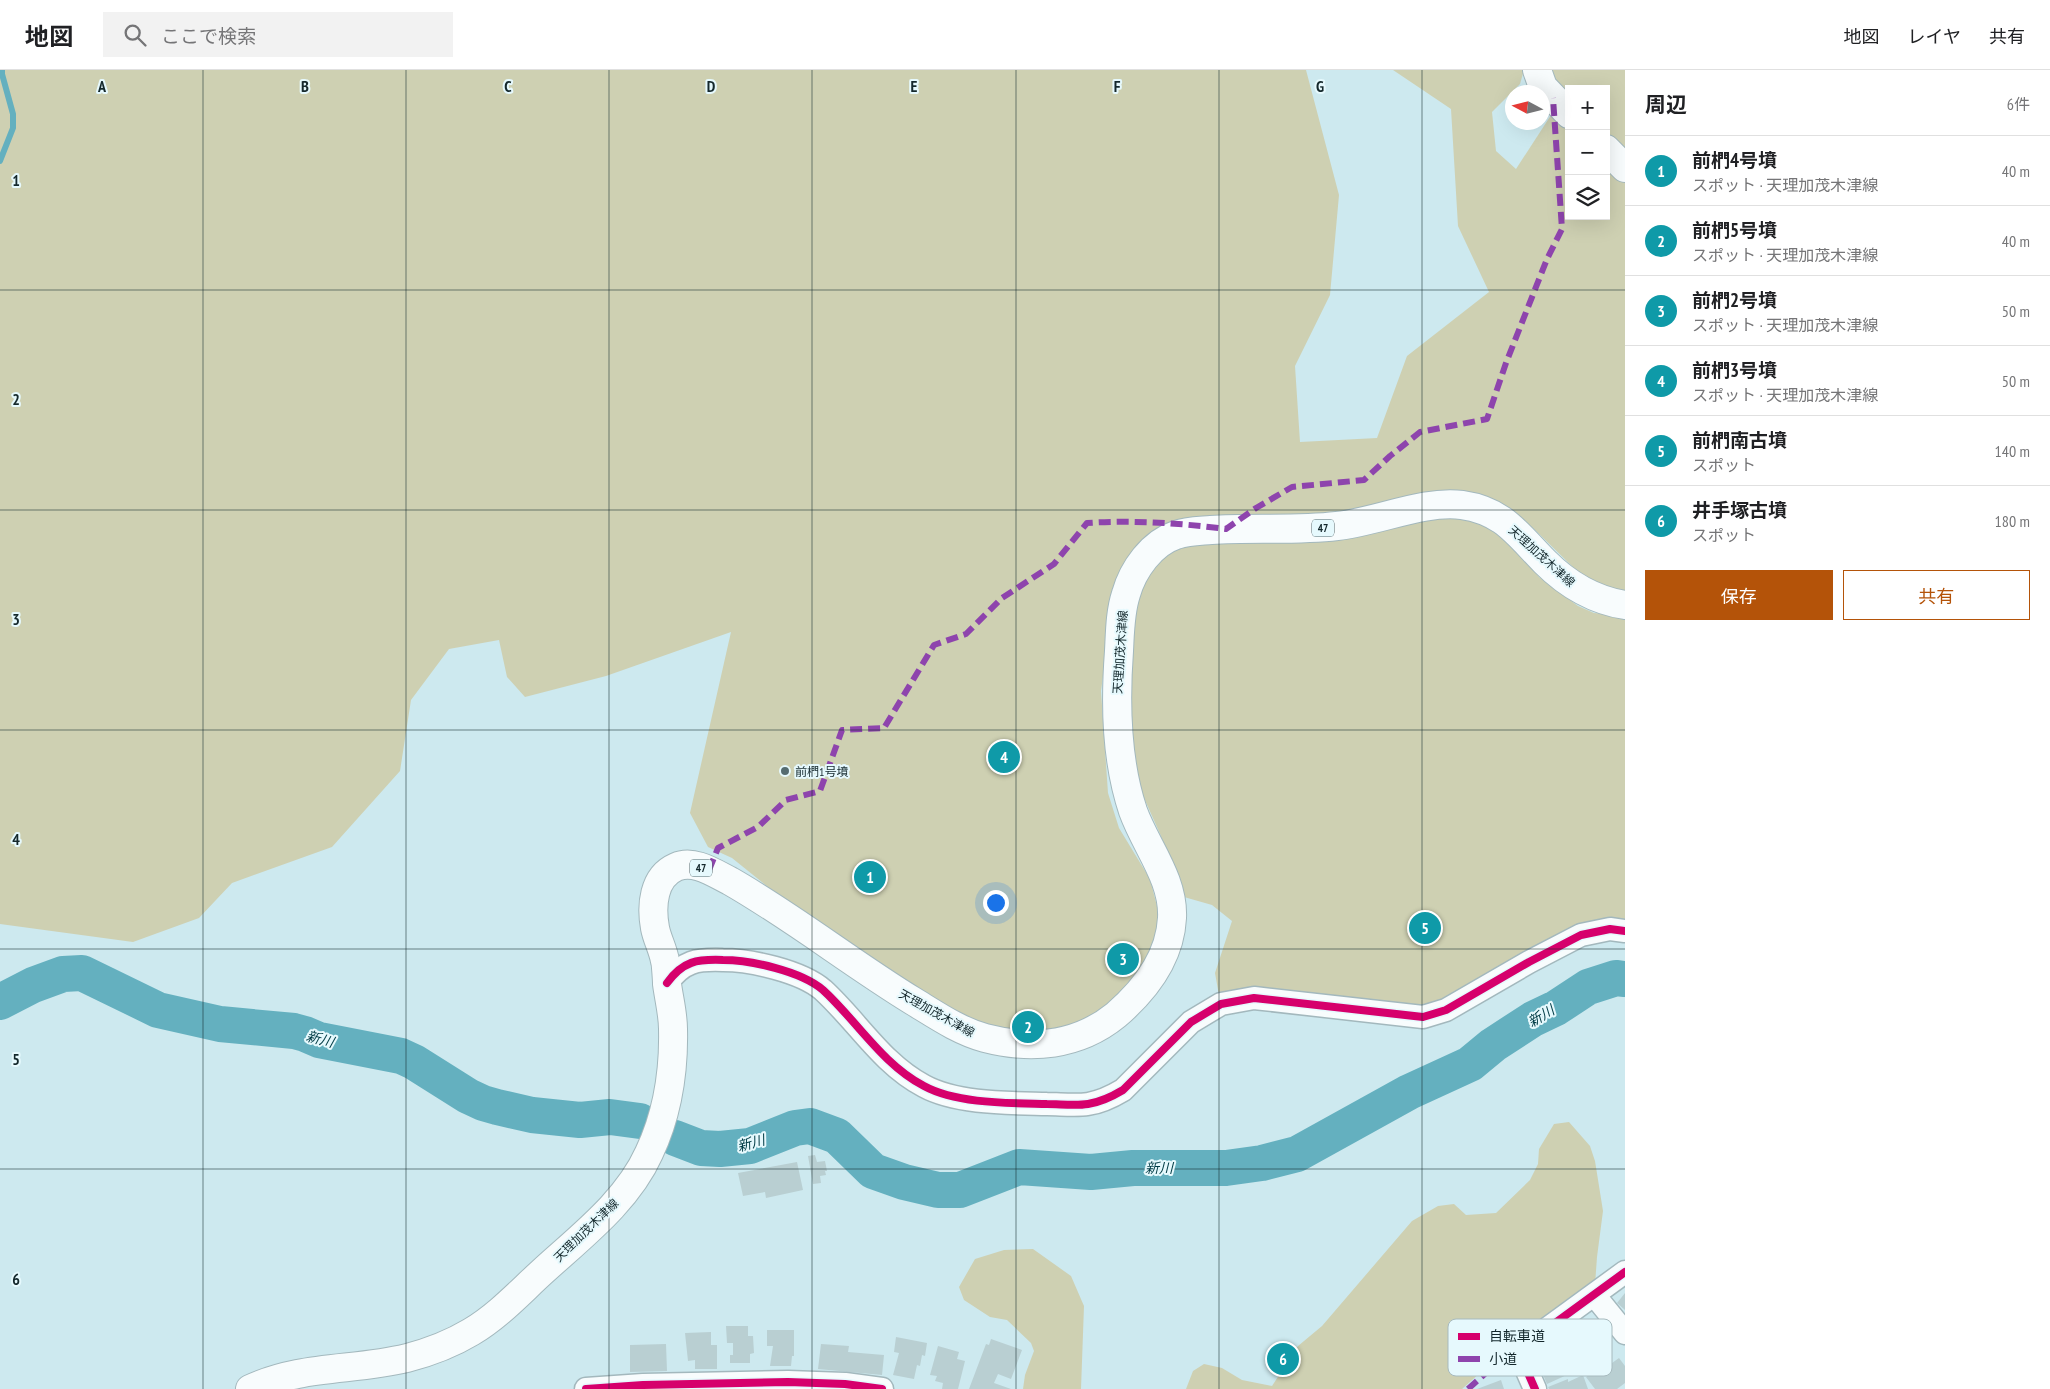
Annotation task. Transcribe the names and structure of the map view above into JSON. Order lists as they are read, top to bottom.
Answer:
{
  "streets": {
    "main road": ["47", "天理加茂木津線"]
  },
  "water": ["新川"],
  "places": ["前椚1号墳"],
  "legend": ["自転車道", "小道"],
  "north": "left",
  "page": {
    "header": "地図",
    "search": "ここで検索",
    "nav": ["地図", "レイヤ", "共有"],
    "heading": ["周辺", "6件"],
    "map_buttons": ["+", "−"],
    "list": [
      {
        "mark": "1",
        "name": "前椚4号墳",
        "note": "スポット · 天理加茂木津線",
        "value": "40 m"
      },
      {
        "mark": "2",
        "name": "前椚5号墳",
        "note": "スポット · 天理加茂木津線",
        "value": "40 m"
      },
      {
        "mark": "3",
        "name": "前椚2号墳",
        "note": "スポット · 天理加茂木津線",
        "value": "50 m"
      },
      {
        "mark": "4",
        "name": "前椚3号墳",
        "note": "スポット · 天理加茂木津線",
        "value": "50 m"
      },
      {
        "mark": "5",
        "name": "前椚南古墳",
        "note": "スポット",
        "value": "140 m"
      },
      {
        "mark": "6",
        "name": "井手塚古墳",
        "note": "スポット",
        "value": "180 m"
      }
    ],
    "buttons": ["保存", "共有"],
    "pins": [
      "4",
      "1",
      "5",
      "3",
      "2",
      "6"
    ]
  },
  "grid": {
    "columns": [
      "A",
      "B",
      "C",
      "D",
      "E",
      "F",
      "G"
    ],
    "rows": [
      "1",
      "2",
      "3",
      "4",
      "5",
      "6"
    ]
  }
}
